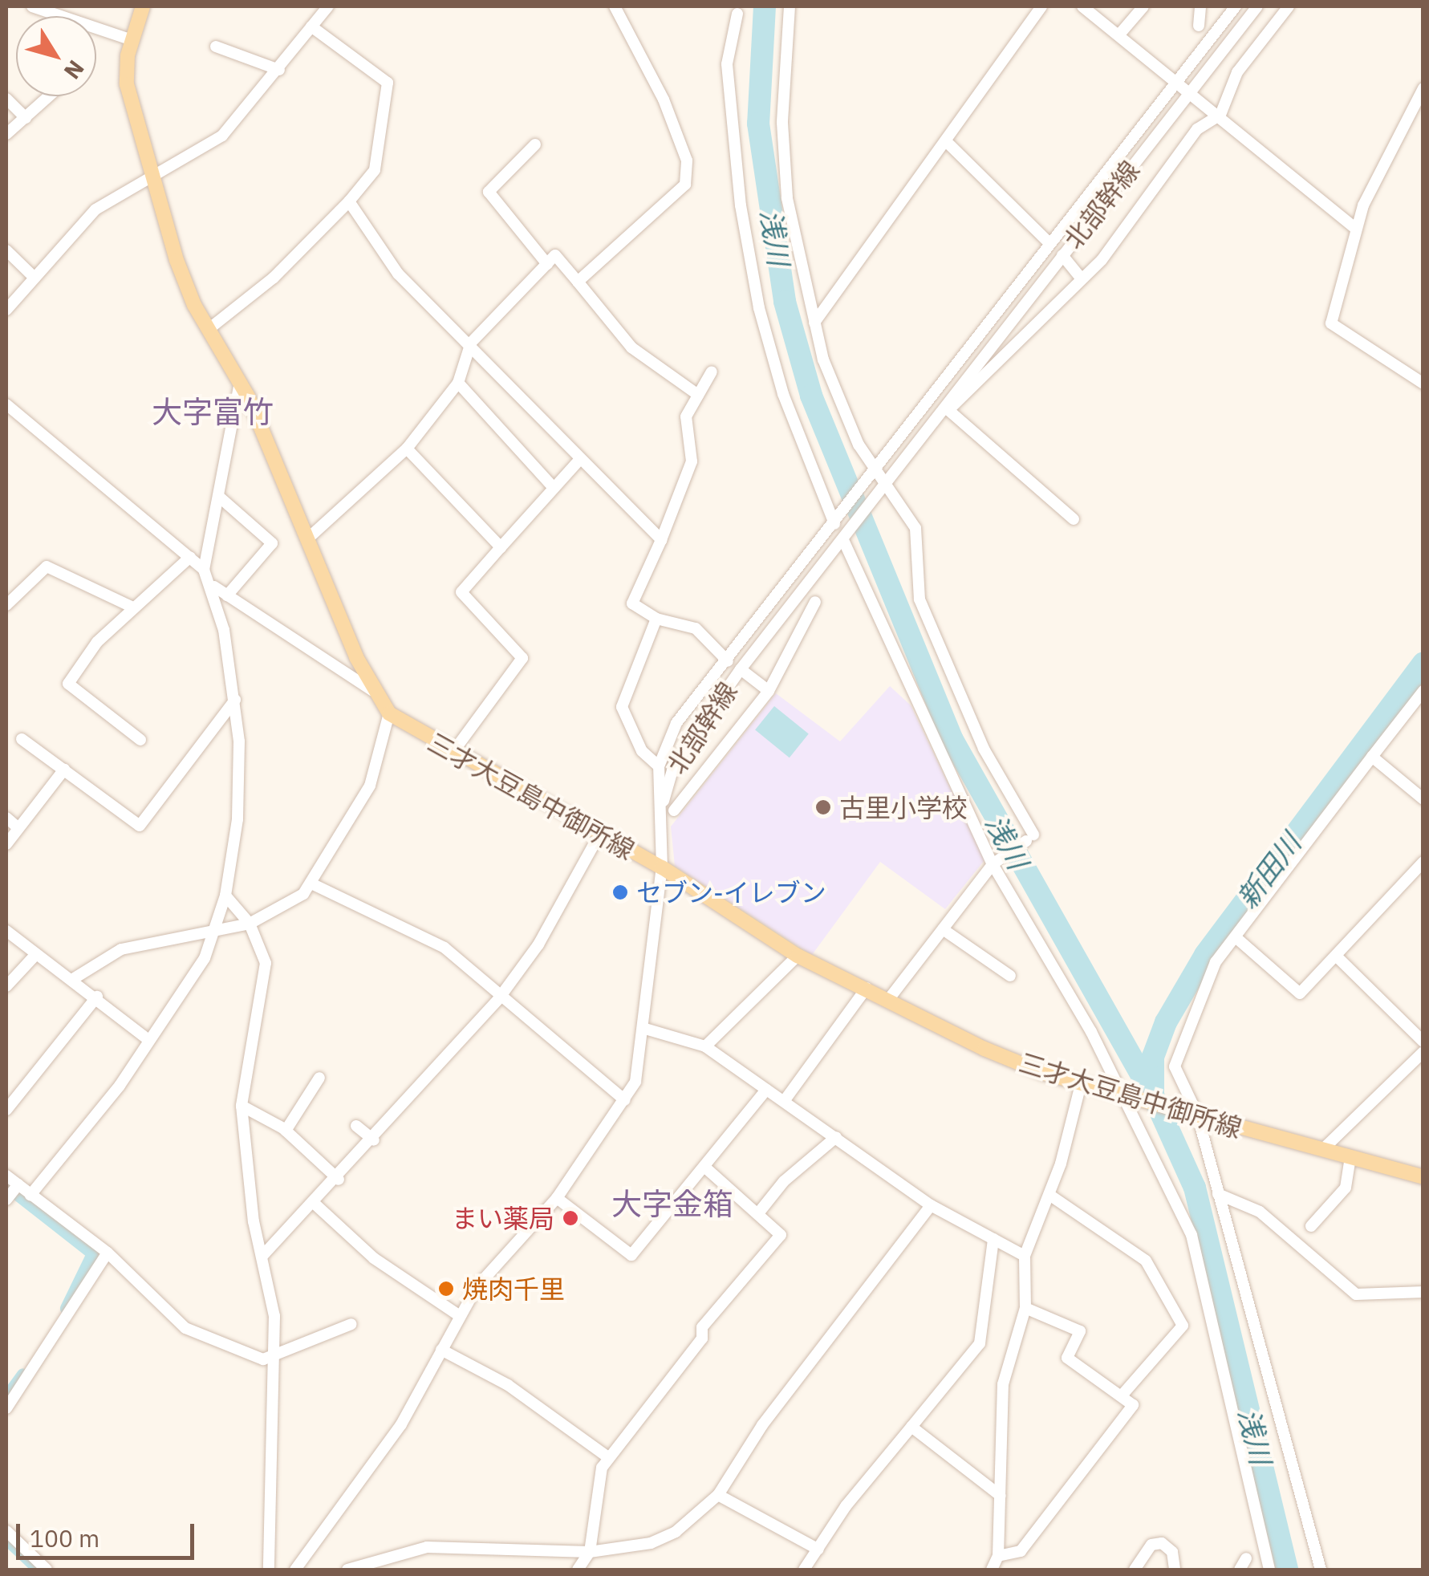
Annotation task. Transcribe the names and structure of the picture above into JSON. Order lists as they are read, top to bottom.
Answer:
{
  "streets": {
    "main road": ["三才大豆島中御所線"],
    "street": ["北部幹線"]
  },
  "districts": ["大字富竹", "大字金箱"],
  "water": ["浅川", "新田川"],
  "places": [
    "古里小学校",
    "セブン-イレブン",
    "まい薬局",
    "焼肉千里"
  ],
  "scale_bar": "100 m",
  "north": "bottom right"
}
